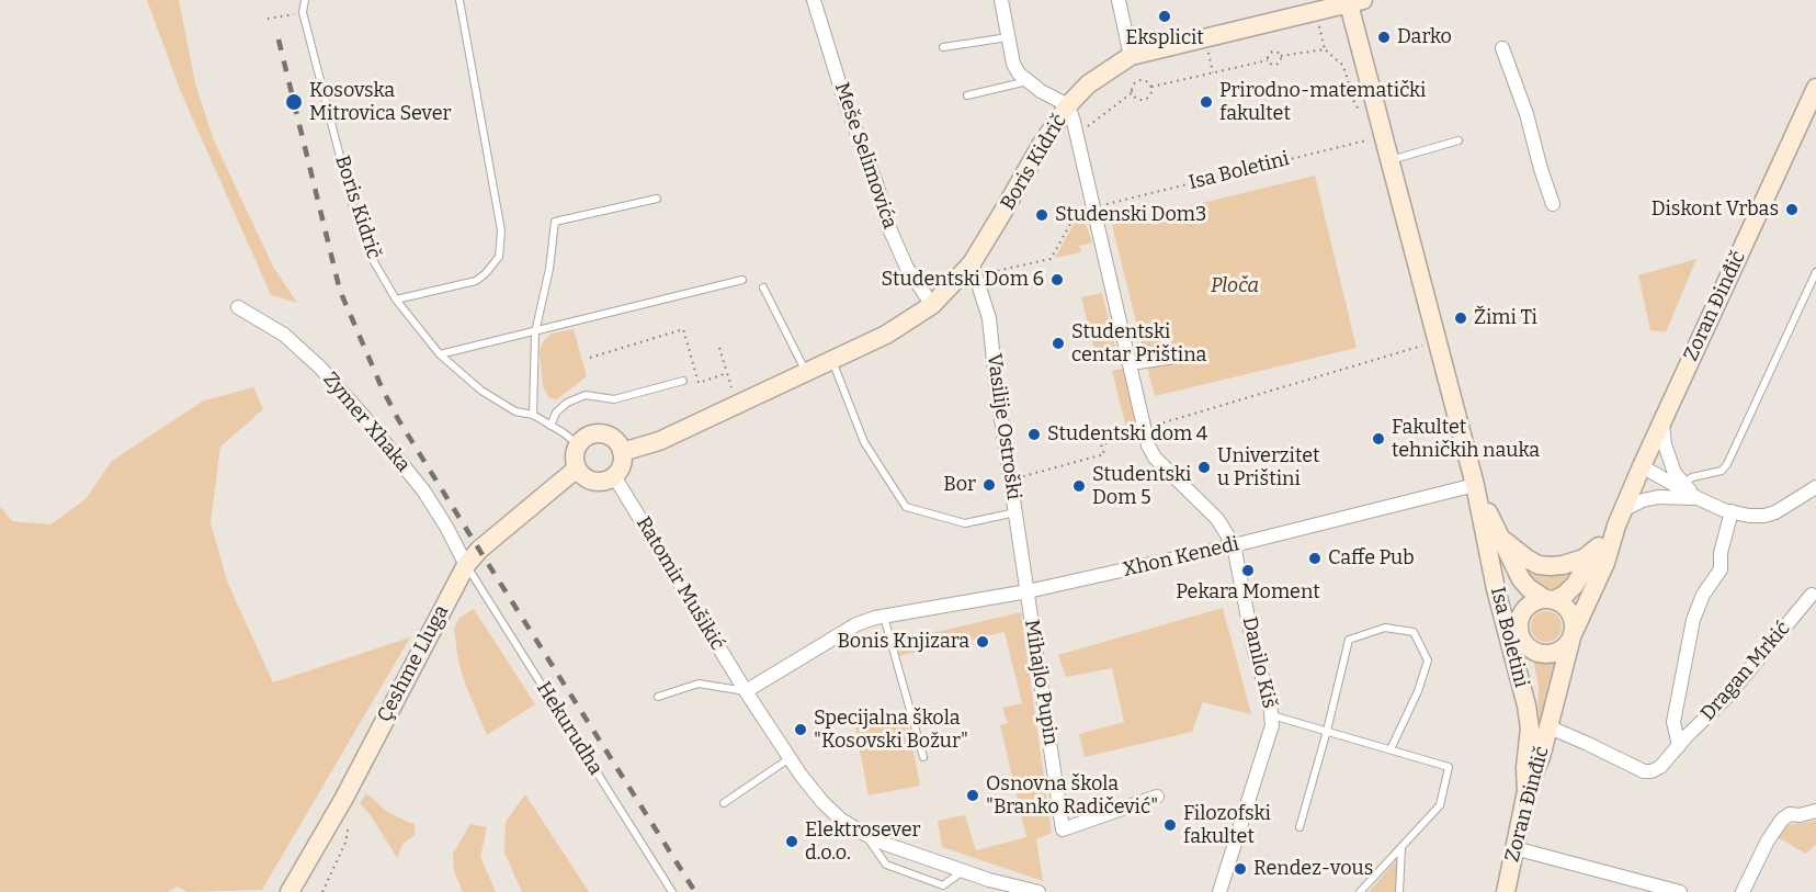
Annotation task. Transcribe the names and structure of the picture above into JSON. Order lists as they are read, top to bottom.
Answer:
{
  "streets": {
    "main road": [
      "Boris Kidrič",
      "Isa Boletini",
      "Zoran Đinđič",
      "Çeshme Lluga"
    ],
    "street": [
      "Meše Selimovića",
      "Zymer Xhaka",
      "Vasilije Ostroški",
      "Xhon Kenedi",
      "Ratomir Mušikić",
      "Danilo Kiš",
      "Dragan Mrkić",
      "Mihajlo Pupin"
    ],
    "lane": ["Hekurudha"]
  },
  "crossings": [
    ["Meše Selimovića", "Boris Kidrič"],
    ["Boris Kidrič", "Isa Boletini"],
    ["Boris Kidrič", "Vasilije Ostroški"],
    ["Boris Kidrič", "Ratomir Mušikić"],
    ["Boris Kidrič", "Çeshme Lluga"],
    ["Isa Boletini", "Zoran Đinđič"],
    ["Isa Boletini", "Xhon Kenedi"],
    ["Isa Boletini", "Dragan Mrkić"],
    ["Zoran Đinđič", "Dragan Mrkić"],
    ["Zymer Xhaka", "Çeshme Lluga"],
    ["Zymer Xhaka", "Hekurudha"],
    ["Vasilije Ostroški", "Xhon Kenedi"],
    ["Vasilije Ostroški", "Mihajlo Pupin"],
    ["Xhon Kenedi", "Ratomir Mušikić"],
    ["Xhon Kenedi", "Danilo Kiš"],
    ["Xhon Kenedi", "Mihajlo Pupin"],
    ["Ratomir Mušikić", "Çeshme Lluga"],
    ["Çeshme Lluga", "Hekurudha"]
  ],
  "parks": ["Ploča"],
  "places": [
    "Eksplicit",
    "Darko",
    "Kosovska Mitrovica Sever",
    "Prirodno-matematički fakultet",
    "Diskont Vrbas",
    "Studenski Dom3",
    "Studentski Dom 6",
    "Žimi Ti",
    "Studentski centar Priština",
    "Studentski dom 4",
    "Fakultet tehničkih nauka",
    "Univerzitet u Prištini",
    "Bor",
    "Studentski Dom 5",
    "Caffe Pub",
    "Pekara Moment",
    "Bonis Knjizara",
    "Specijalna škola \"Kosovski Božur\"",
    "Osnovna škola \"Branko Radičević\"",
    "Filozofski fakultet",
    "Elektrosever d.o.o.",
    "Rendez-vous"
  ]
}
